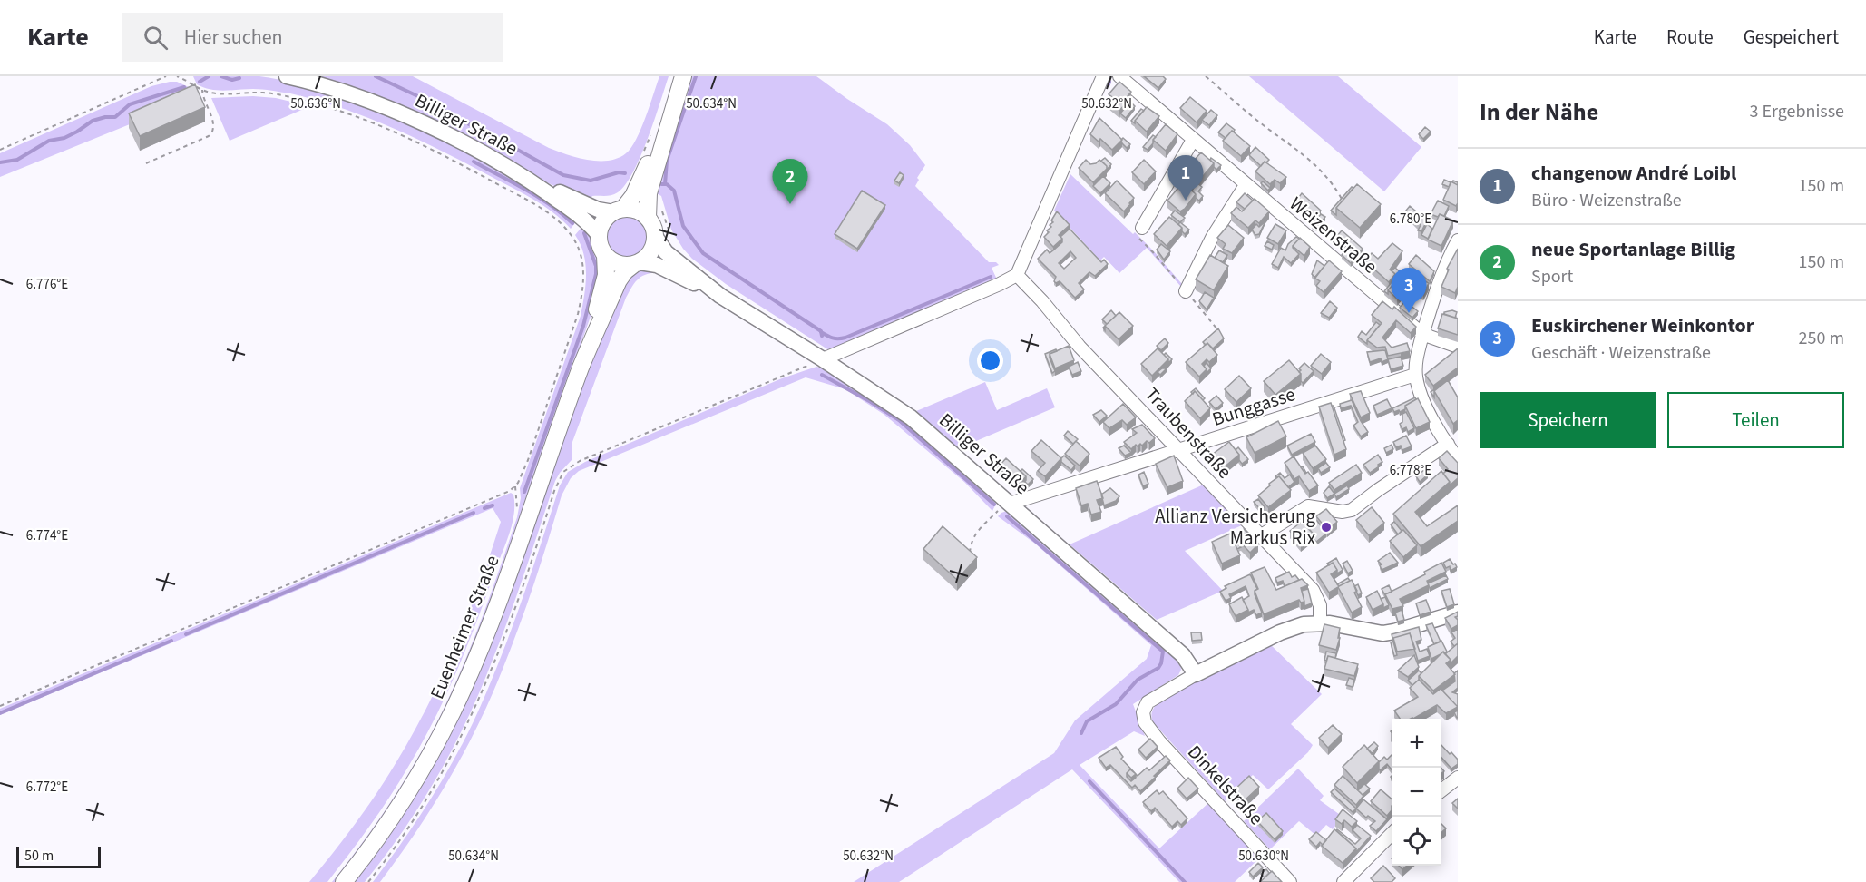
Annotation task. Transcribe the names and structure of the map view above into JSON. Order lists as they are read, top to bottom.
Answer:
{
  "streets": {
    "main road": ["Euenheimer Straße"],
    "street": [
      "Billiger Straße",
      "Weizenstraße",
      "Bunggasse",
      "Traubenstraße",
      "Dinkelstraße"
    ]
  },
  "crossings": [
    ["Billiger Straße", "Bunggasse"],
    ["Billiger Straße", "Euenheimer Straße"],
    ["Billiger Straße", "Dinkelstraße"],
    ["Bunggasse", "Traubenstraße"]
  ],
  "places": ["Allianz Versicherung Markus Rix"],
  "scale_bar": "50 m",
  "page": {
    "header": "Karte",
    "search": "Hier suchen",
    "nav": ["Karte", "Route", "Gespeichert"],
    "heading": ["In der Nähe", "3 Ergebnisse"],
    "list": [
      {
        "mark": "1",
        "name": "changenow André Loibl",
        "note": "Büro · Weizenstraße",
        "value": "150 m"
      },
      {
        "mark": "2",
        "name": "neue Sportanlage Billig",
        "note": "Sport",
        "value": "150 m"
      },
      {
        "mark": "3",
        "name": "Euskirchener Weinkontor",
        "note": "Geschäft · Weizenstraße",
        "value": "250 m"
      }
    ],
    "pins": ["1", "2", "3"],
    "buttons": ["Speichern", "Teilen"],
    "map_buttons": ["+", "−"],
    "scale": "50 m"
  },
  "coordinates": [
    "50.636°N",
    "50.634°N",
    "50.632°N",
    "6.780°E",
    "6.776°E",
    "6.778°E",
    "6.774°E",
    "6.772°E",
    "50.630°N"
  ]
}
